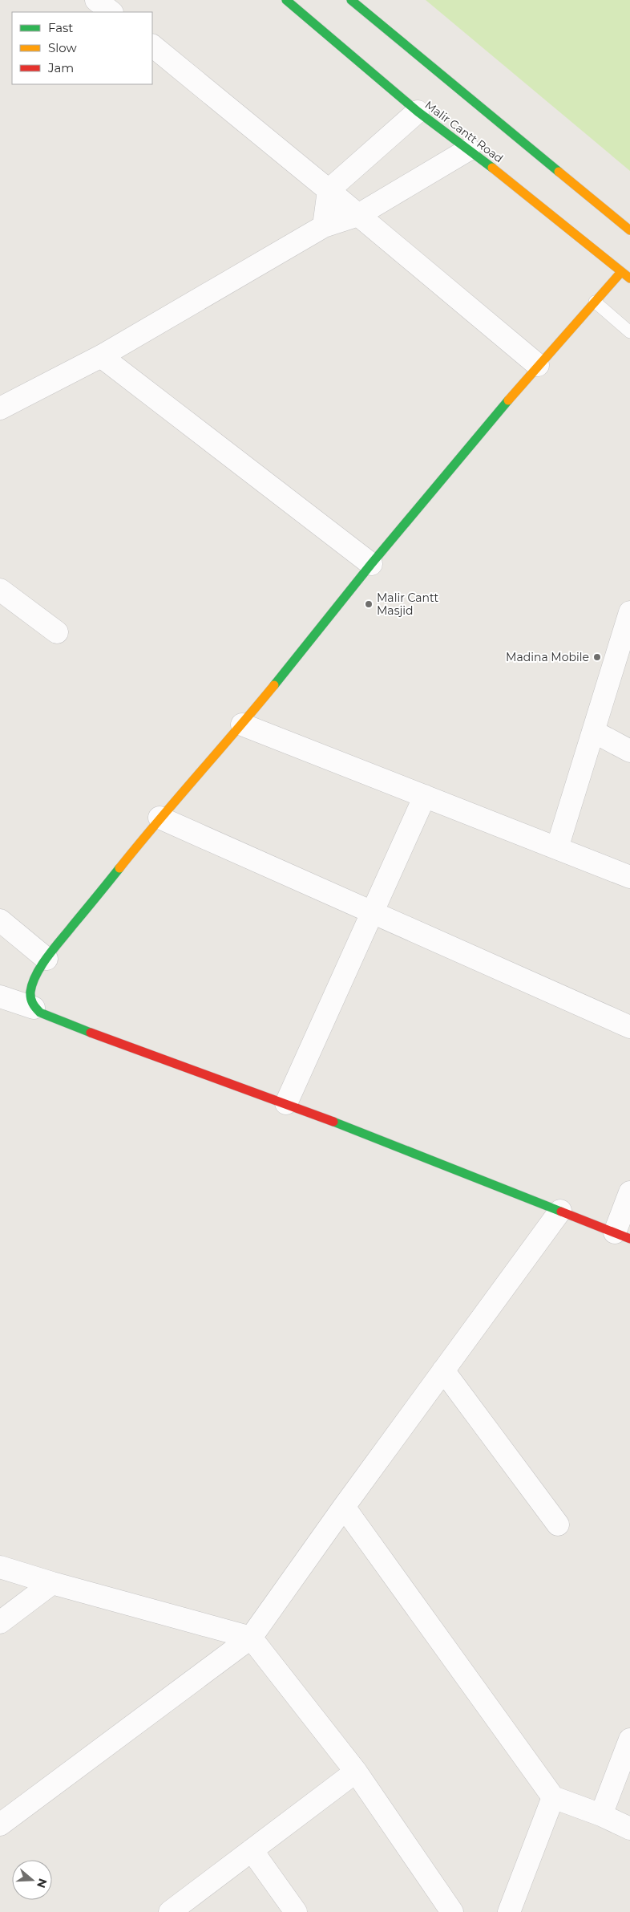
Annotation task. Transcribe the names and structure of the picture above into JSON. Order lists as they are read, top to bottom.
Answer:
{
  "streets": {
    "street": ["Malir Cantt Road"]
  },
  "places": ["Malir Cantt Masjid", "Madina Mobile"],
  "legend": ["Fast", "Slow", "Jam"],
  "north": "right"
}
